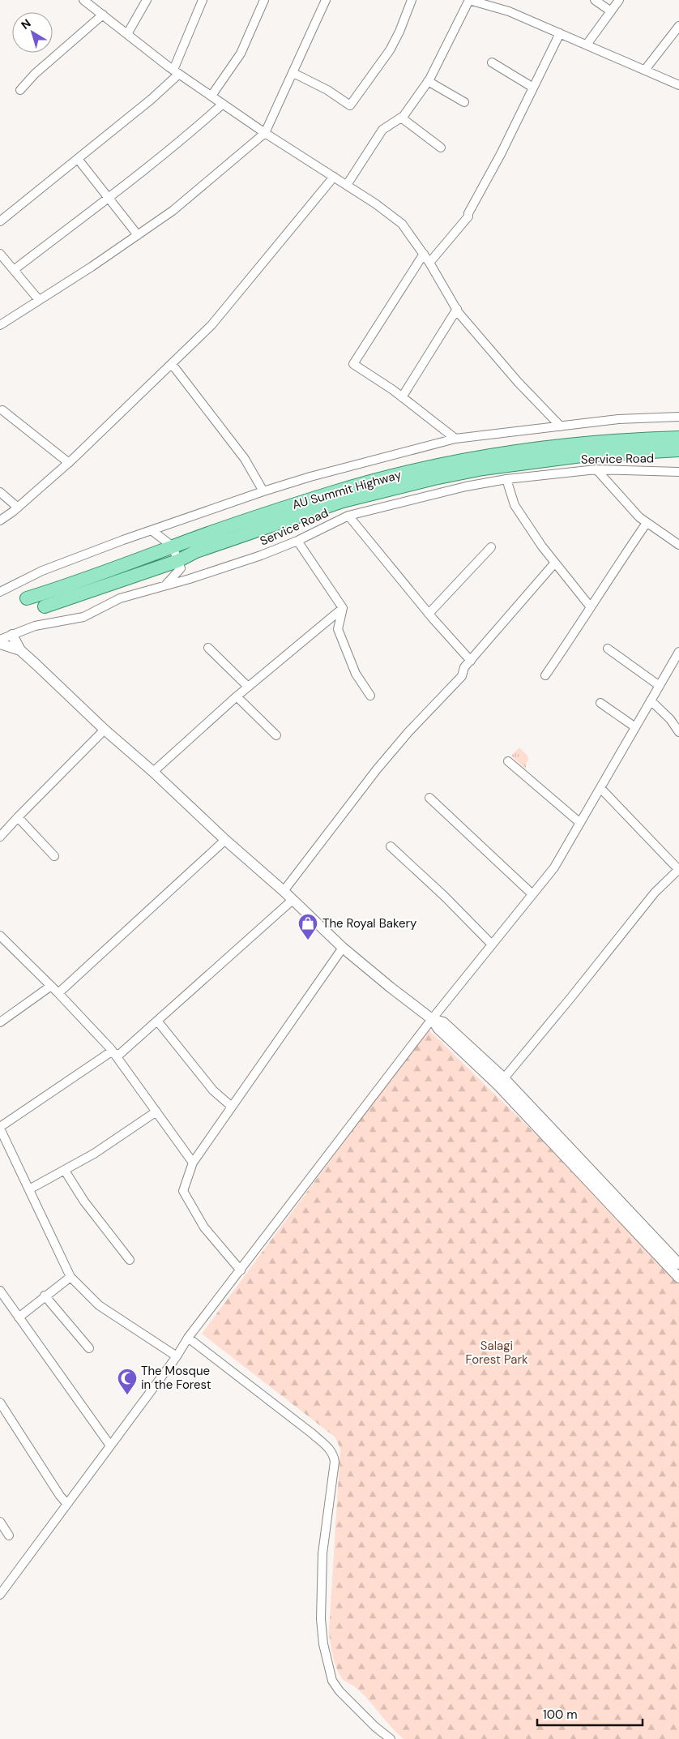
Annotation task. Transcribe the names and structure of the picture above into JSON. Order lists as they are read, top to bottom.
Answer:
{
  "streets": {
    "main road": ["AU Summit Highway"],
    "street": ["Service Road"]
  },
  "parks": ["Salagi Forest Park"],
  "places": {
    "shop": ["The Royal Bakery"],
    "mosque": ["The Mosque in the Forest"]
  },
  "scale_bar": "100 m",
  "north": "top left"
}
